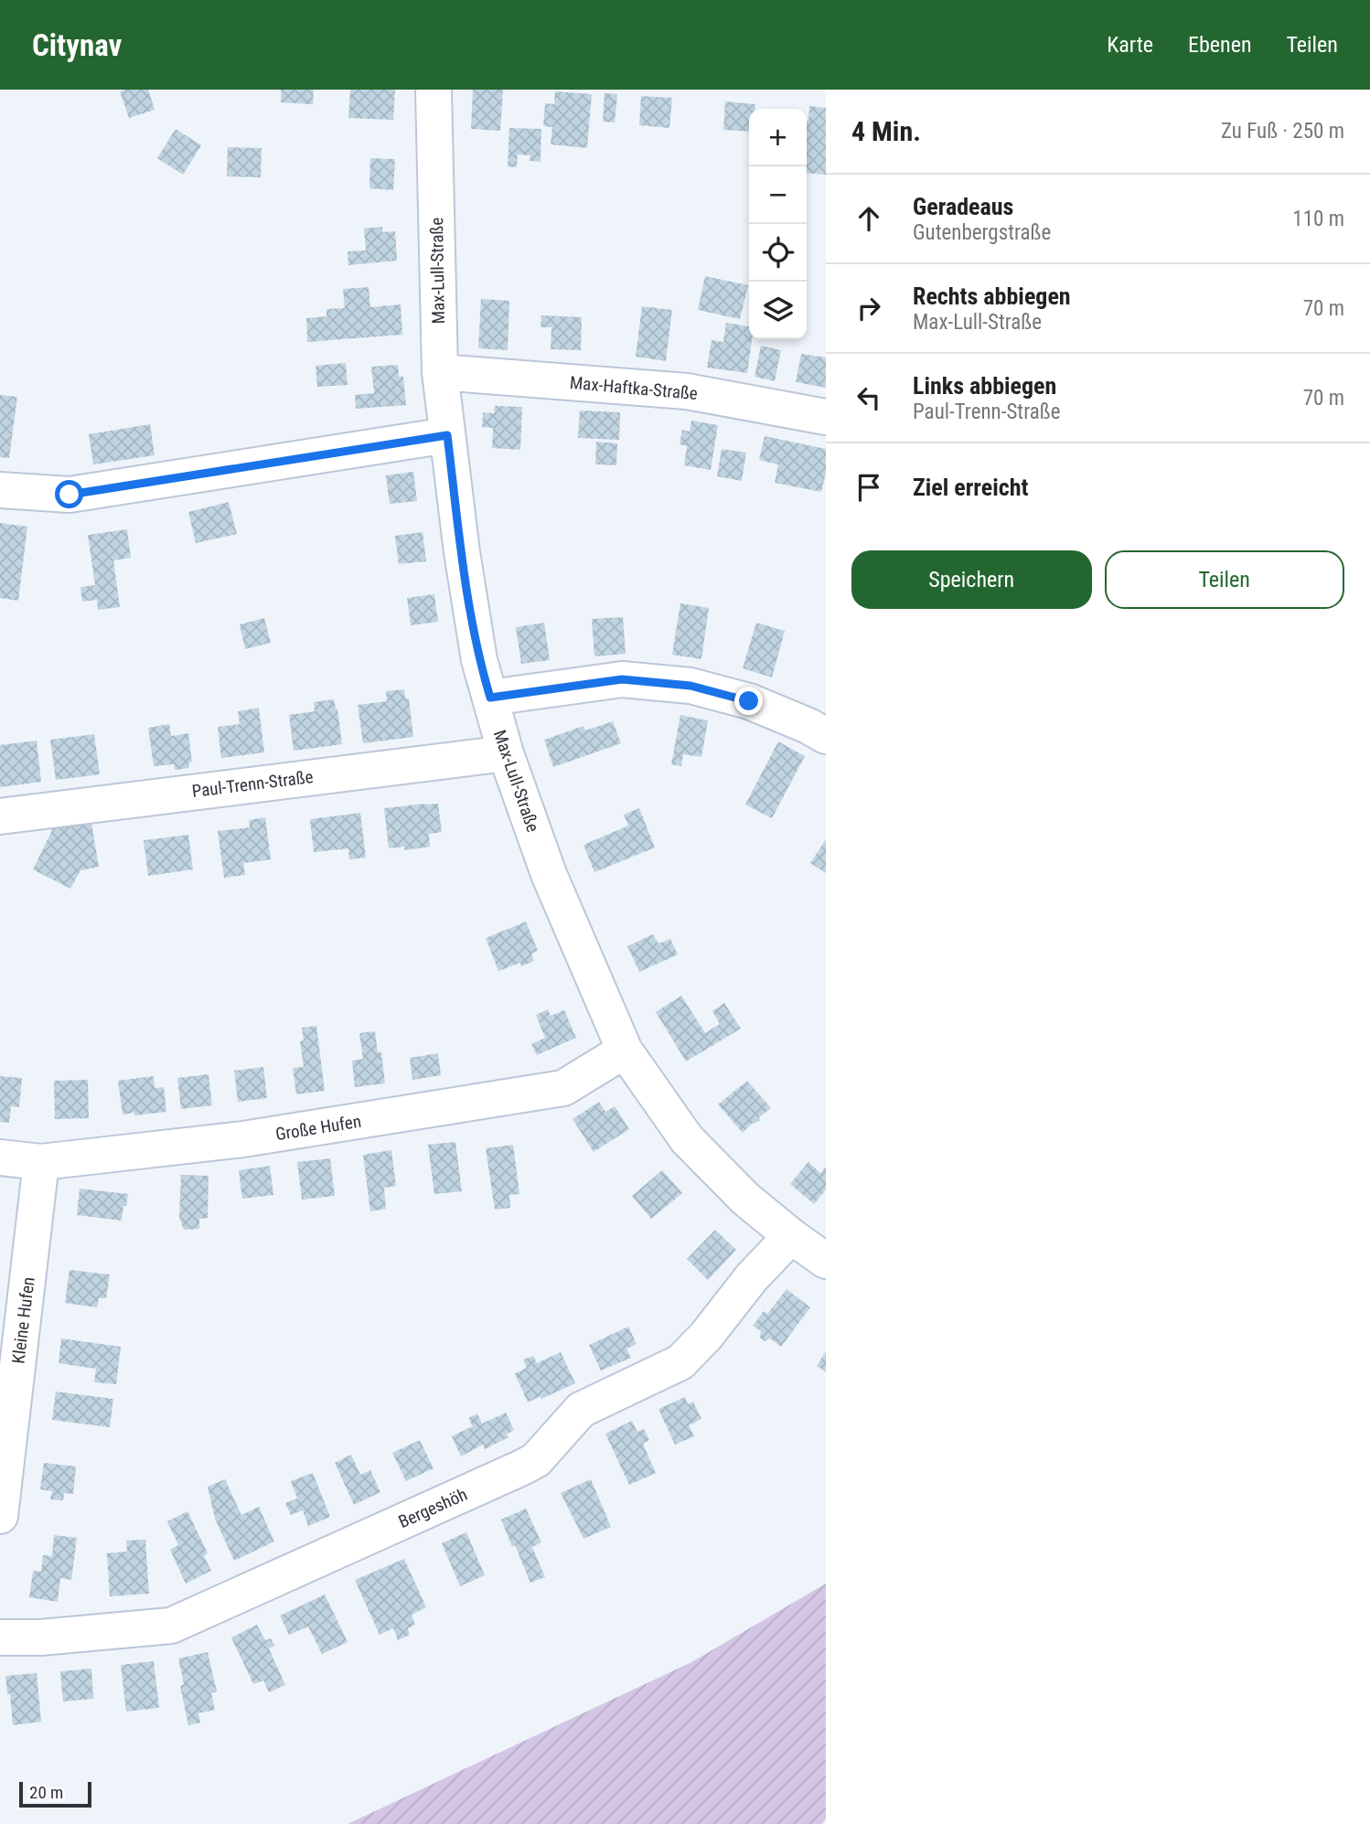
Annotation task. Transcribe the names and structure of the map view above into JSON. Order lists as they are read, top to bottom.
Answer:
{
  "streets": {
    "street": [
      "Max-Lull-Straße",
      "Max-Haftka-Straße",
      "Paul-Trenn-Straße",
      "Große Hufen",
      "Kleine Hufen",
      "Bergeshöh"
    ]
  },
  "crossings": [
    ["Max-Lull-Straße", "Max-Haftka-Straße"],
    ["Max-Lull-Straße", "Paul-Trenn-Straße"],
    ["Max-Lull-Straße", "Große Hufen"],
    ["Max-Lull-Straße", "Bergeshöh"],
    ["Große Hufen", "Kleine Hufen"]
  ],
  "scale_bar": "20 m",
  "page": {
    "header": "Citynav",
    "nav": ["Karte", "Ebenen", "Teilen"],
    "heading": ["4 Min.", "Zu Fuß · 250 m"],
    "map_buttons": ["+", "−"],
    "list": [
      ["Geradeaus", "Gutenbergstraße", "110 m"],
      ["Rechts abbiegen", "Max-Lull-Straße", "70 m"],
      ["Links abbiegen", "Paul-Trenn-Straße", "70 m"],
      "Ziel erreicht"
    ],
    "buttons": ["Speichern", "Teilen"],
    "scale": "20 m"
  }
}
